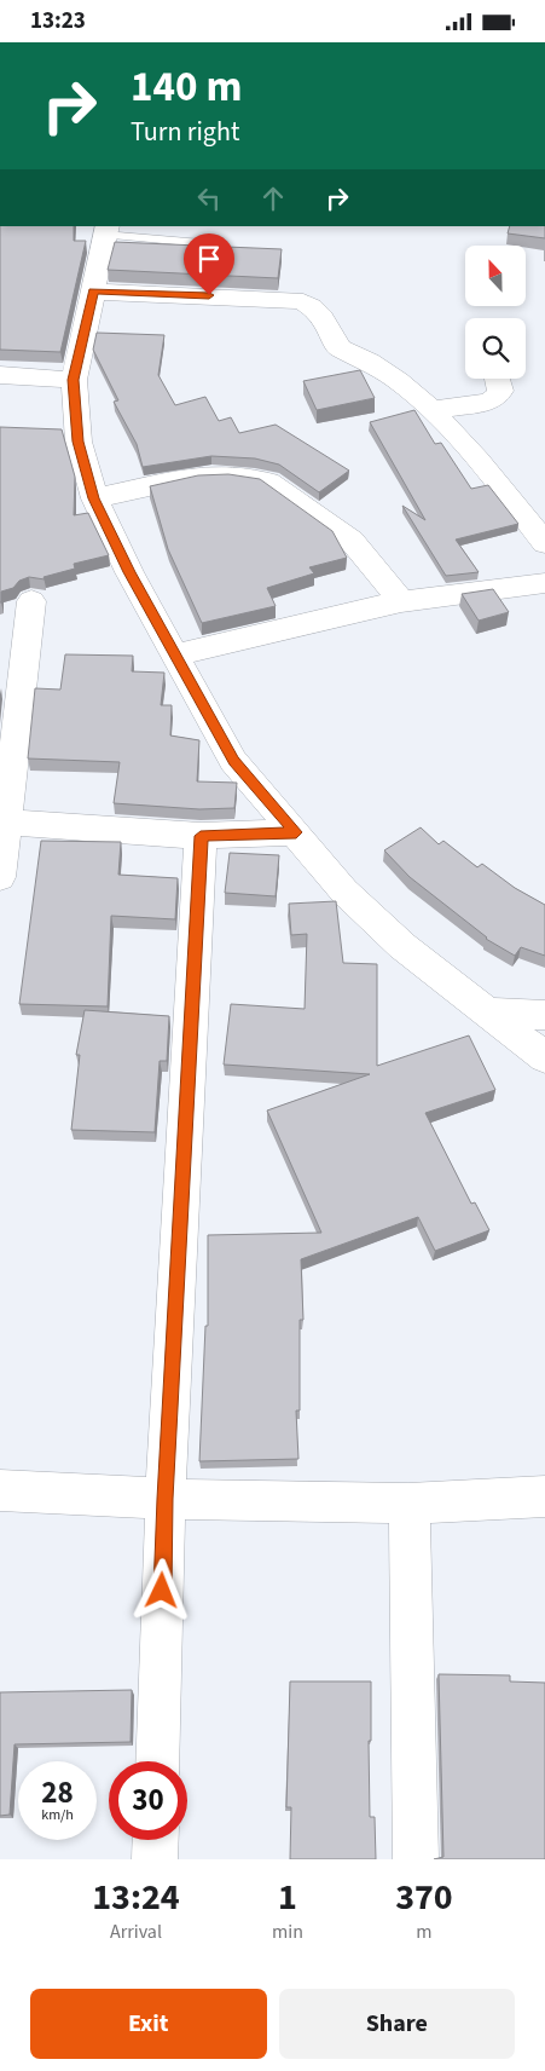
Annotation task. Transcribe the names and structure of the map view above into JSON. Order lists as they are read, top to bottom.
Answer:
{
  "north": "top",
  "page": {
    "status": "13:23",
    "turn": ["140 m", "Turn right"],
    "speed": "28 km/h",
    "limit": "30",
    "eta": [
      "13:24",
      "Arrival",
      "1",
      "min",
      "370",
      "m"
    ],
    "buttons": ["Exit", "Share"]
  }
}
